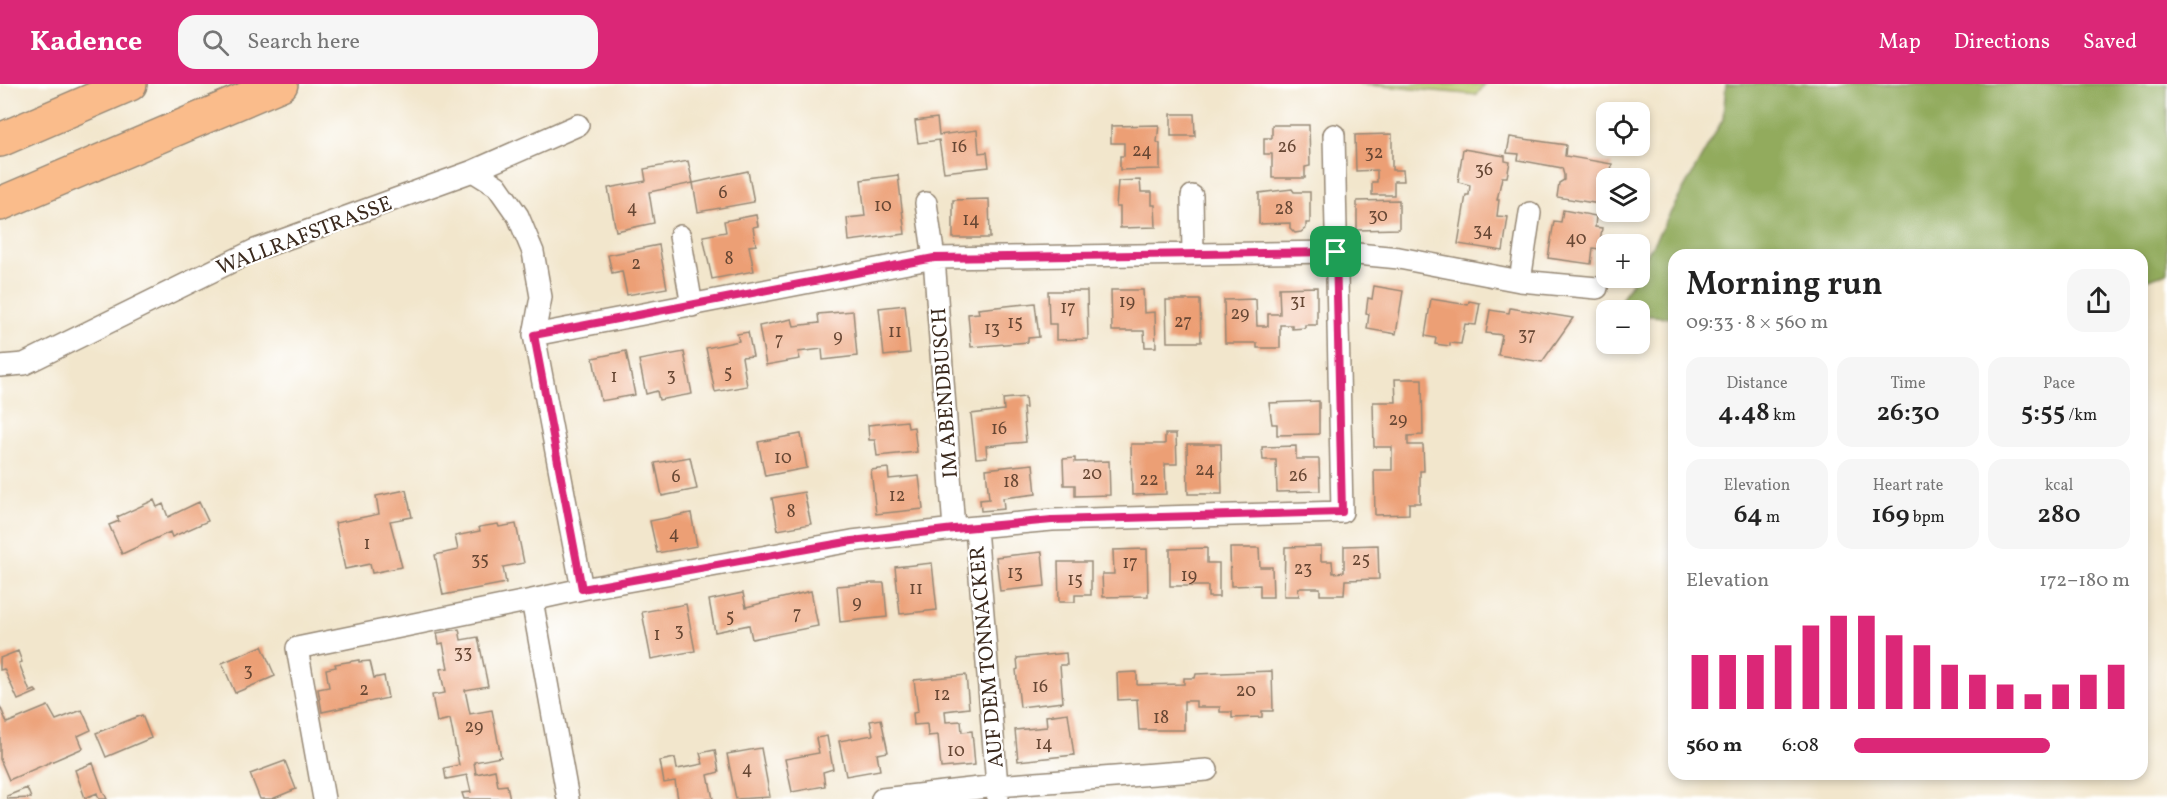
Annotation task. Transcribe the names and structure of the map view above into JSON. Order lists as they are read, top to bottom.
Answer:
{
  "streets": {
    "street": ["WALLRAFSTRASSE", "IM ABENDBUSCH", "AUF DEM TONNACKER"]
  },
  "house_numbers": [
    "16",
    "26",
    "24",
    "32",
    "36",
    "6",
    "10",
    "4",
    "28",
    "30",
    "14",
    "34",
    "40",
    "8",
    "2",
    "19",
    "31",
    "17",
    "29",
    "27",
    "15",
    "13",
    "11",
    "37",
    "9",
    "7",
    "5",
    "3",
    "1",
    "29",
    "16",
    "10",
    "24",
    "20",
    "26",
    "6",
    "22",
    "18",
    "12",
    "8",
    "4",
    "1",
    "35",
    "25",
    "17",
    "23",
    "13",
    "19",
    "15",
    "11",
    "9",
    "7",
    "5",
    "3",
    "1",
    "33",
    "3",
    "16",
    "2",
    "20",
    "12",
    "18",
    "29",
    "14",
    "10",
    "4"
  ],
  "page": {
    "header": "Kadence",
    "search": "Search here",
    "nav": ["Map", "Directions", "Saved"],
    "map_buttons": ["+", "−"],
    "heading": ["Morning run", "09:33 · 8 × 560 m"],
    "stats": [
      ["Distance", "4.48 km"],
      ["Time", "26:30"],
      ["Pace", "5:55 /km"],
      ["Elevation", "64 m"],
      ["Heart rate", "169 bpm"],
      ["kcal", "280"]
    ],
    "chart": ["Elevation", "172–180 m"],
    "list": [
      {
        "name": "560 m",
        "note": "6:08"
      }
    ]
  }
}
